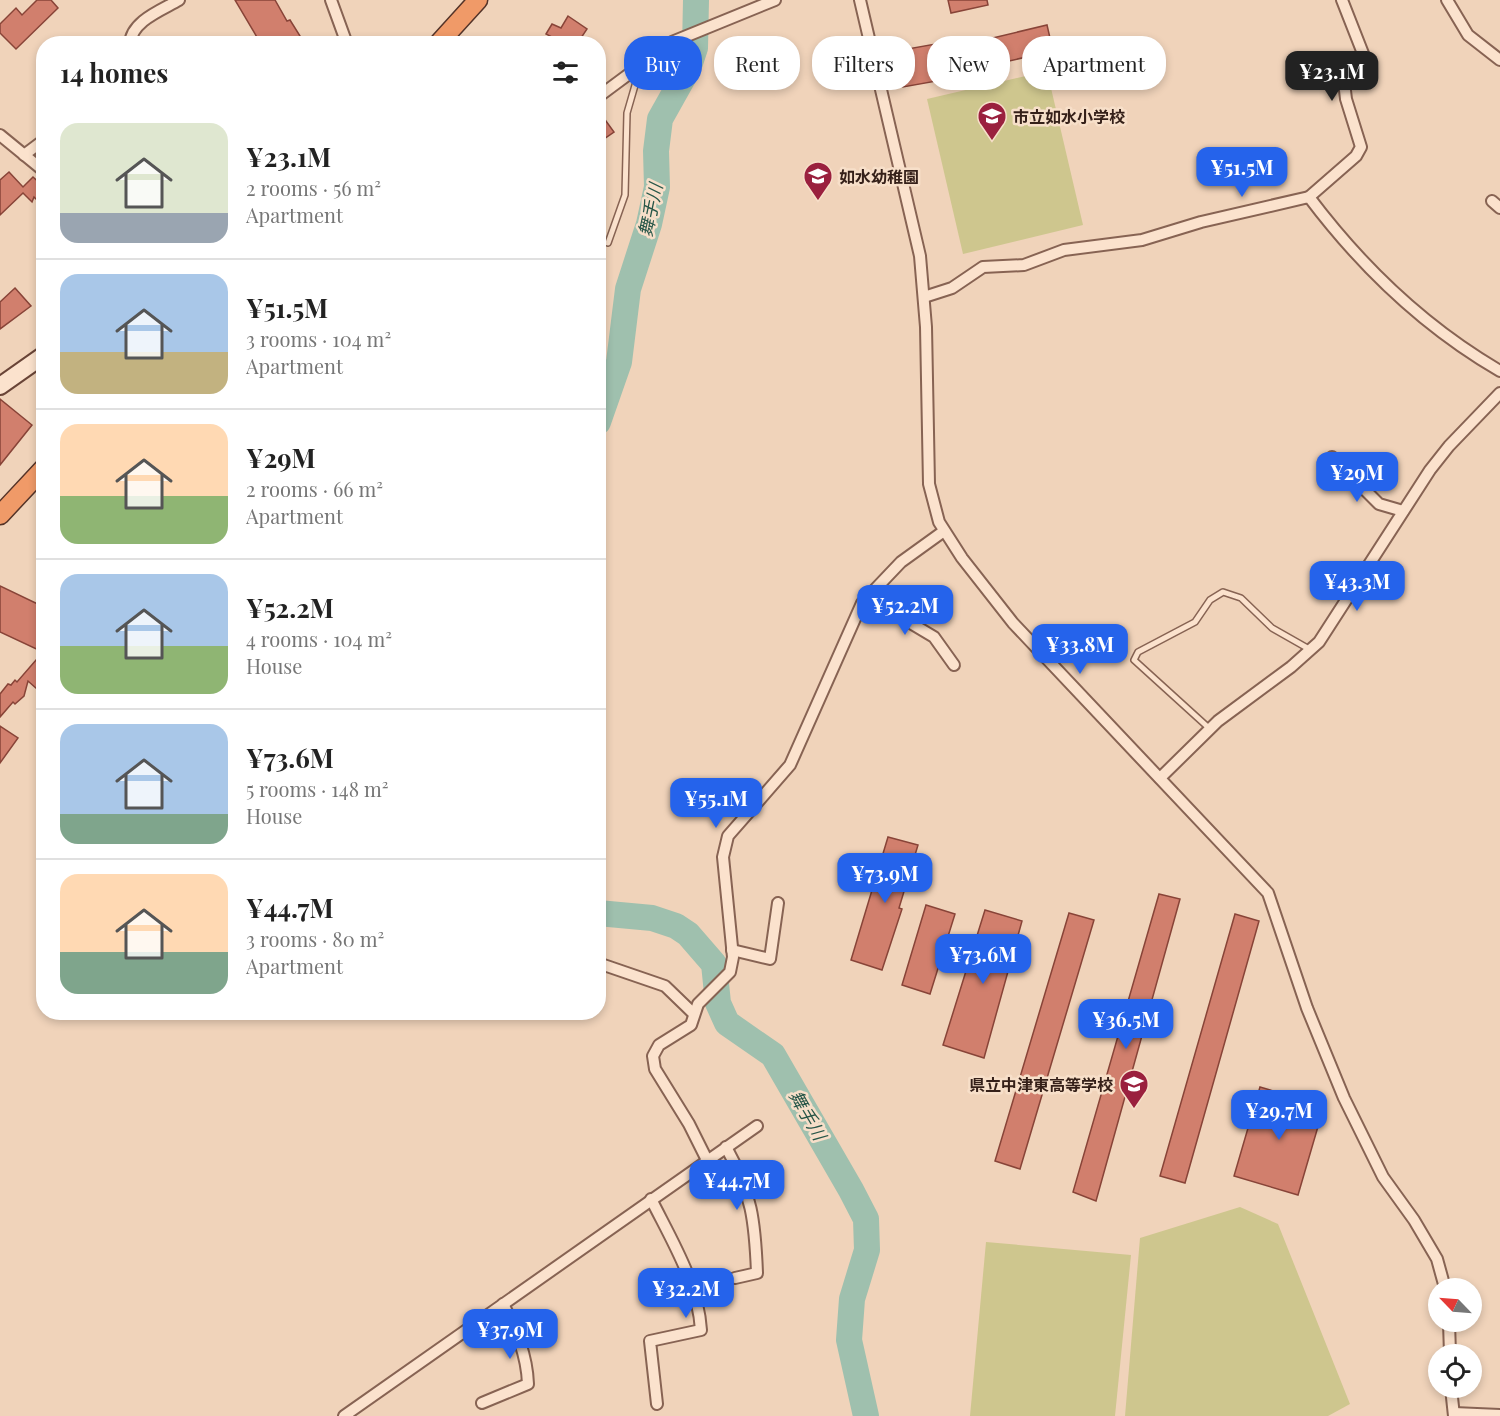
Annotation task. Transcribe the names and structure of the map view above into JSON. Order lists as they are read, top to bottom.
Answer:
{
  "water": ["舞手川"],
  "places": {
    "school or university": ["市立如水小学校", "如水幼稚園", "県立中津東高等学校"]
  },
  "north": "top left",
  "page": {
    "chip": [
      "Buy",
      "Rent",
      "Filters",
      "New",
      "Apartment"
    ],
    "heading": "14 homes",
    "price": [
      "¥23.1M",
      "¥51.5M",
      "¥29M",
      "¥43.3M",
      "¥52.2M",
      "¥33.8M",
      "¥55.1M",
      "¥73.9M",
      "¥73.6M",
      "¥36.5M",
      "¥29.7M",
      "¥44.7M",
      "¥32.2M",
      "¥37.9M"
    ],
    "list": [
      {
        "name": "¥23.1M",
        "note": "2 rooms · 56 m² · Apartment"
      },
      {
        "name": "¥51.5M",
        "note": "3 rooms · 104 m² · Apartment"
      },
      {
        "name": "¥29M",
        "note": "2 rooms · 66 m² · Apartment"
      },
      {
        "name": "¥52.2M",
        "note": "4 rooms · 104 m² · House"
      },
      {
        "name": "¥73.6M",
        "note": "5 rooms · 148 m² · House"
      },
      {
        "name": "¥44.7M",
        "note": "3 rooms · 80 m² · Apartment"
      }
    ]
  }
}
